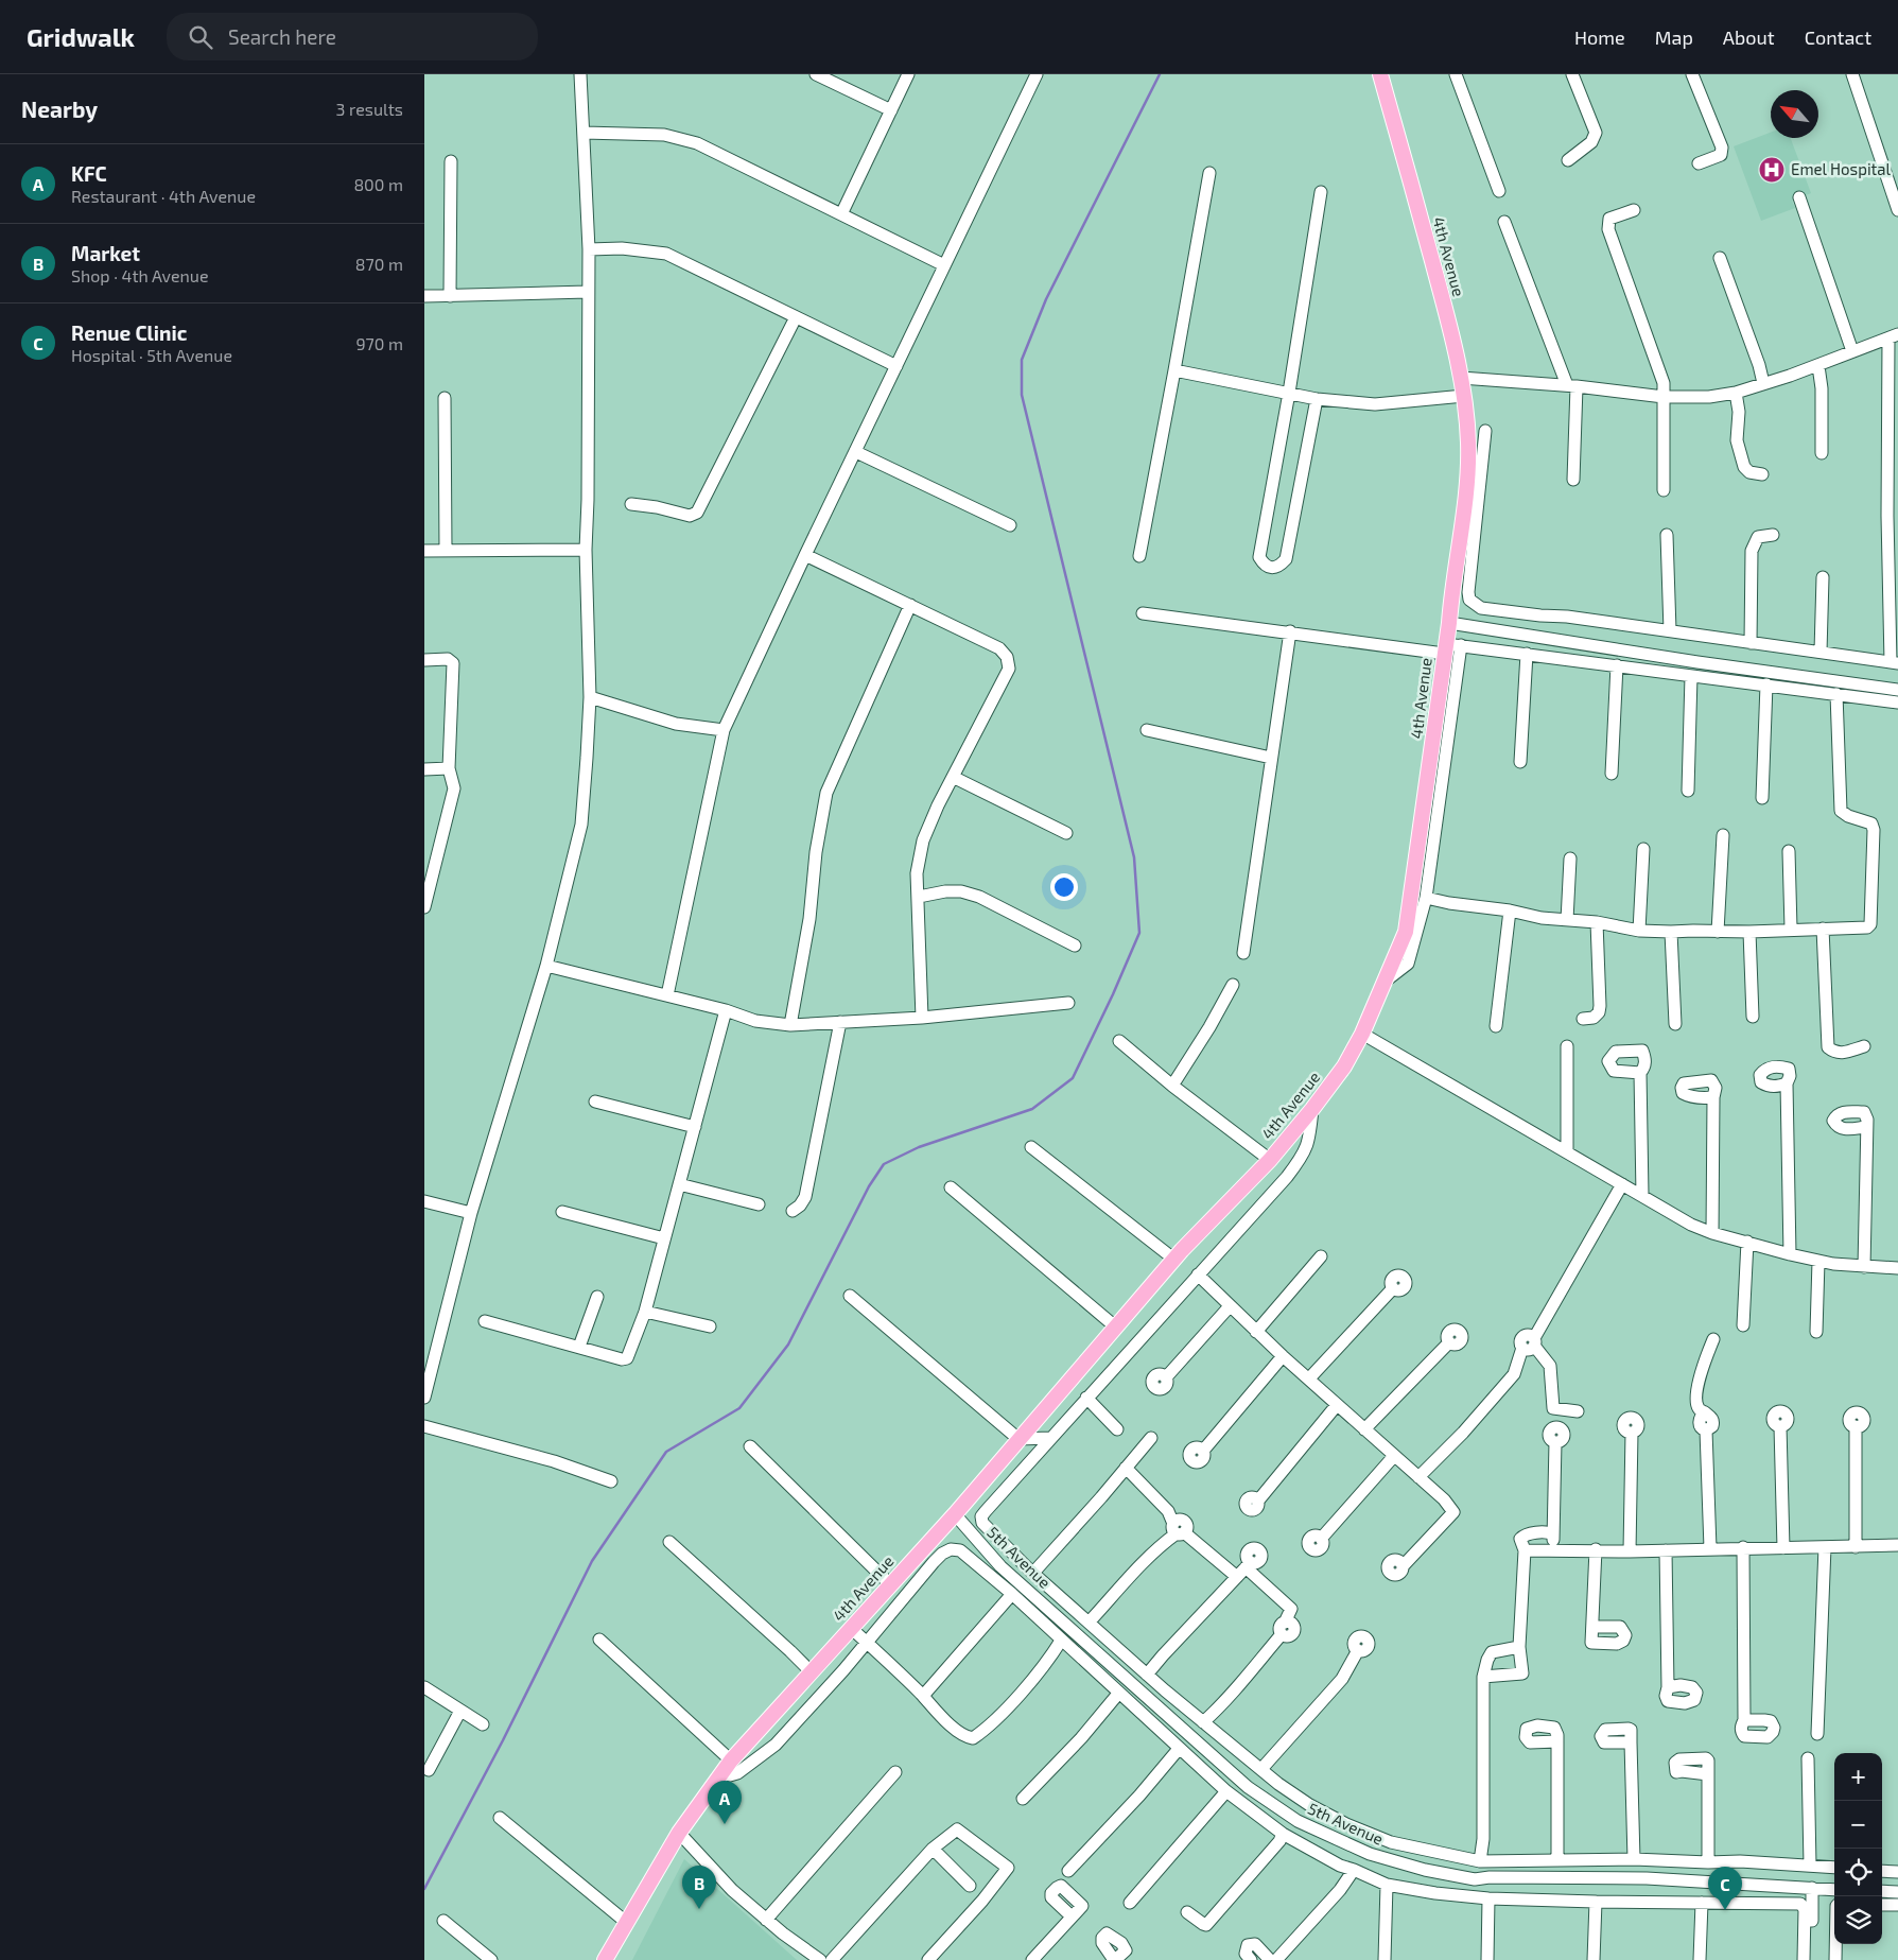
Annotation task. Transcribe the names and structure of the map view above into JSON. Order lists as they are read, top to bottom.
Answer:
{
  "streets": {
    "main road": ["4th Avenue"],
    "street": ["5th Avenue"]
  },
  "crossings": [
    ["4th Avenue", "5th Avenue"]
  ],
  "places": {
    "hospital": ["Emel Hospital"]
  },
  "north": "top left",
  "page": {
    "header": "Gridwalk",
    "search": "Search here",
    "nav": [
      "Home",
      "Map",
      "About",
      "Contact"
    ],
    "heading": ["Nearby", "3 results"],
    "list": [
      {
        "mark": "A",
        "name": "KFC",
        "note": "Restaurant · 4th Avenue",
        "value": "800 m"
      },
      {
        "mark": "B",
        "name": "Market",
        "note": "Shop · 4th Avenue",
        "value": "870 m"
      },
      {
        "mark": "C",
        "name": "Renue Clinic",
        "note": "Hospital · 5th Avenue",
        "value": "970 m"
      }
    ],
    "map_buttons": ["+", "−"],
    "pins": ["A", "B", "C"]
  }
}
